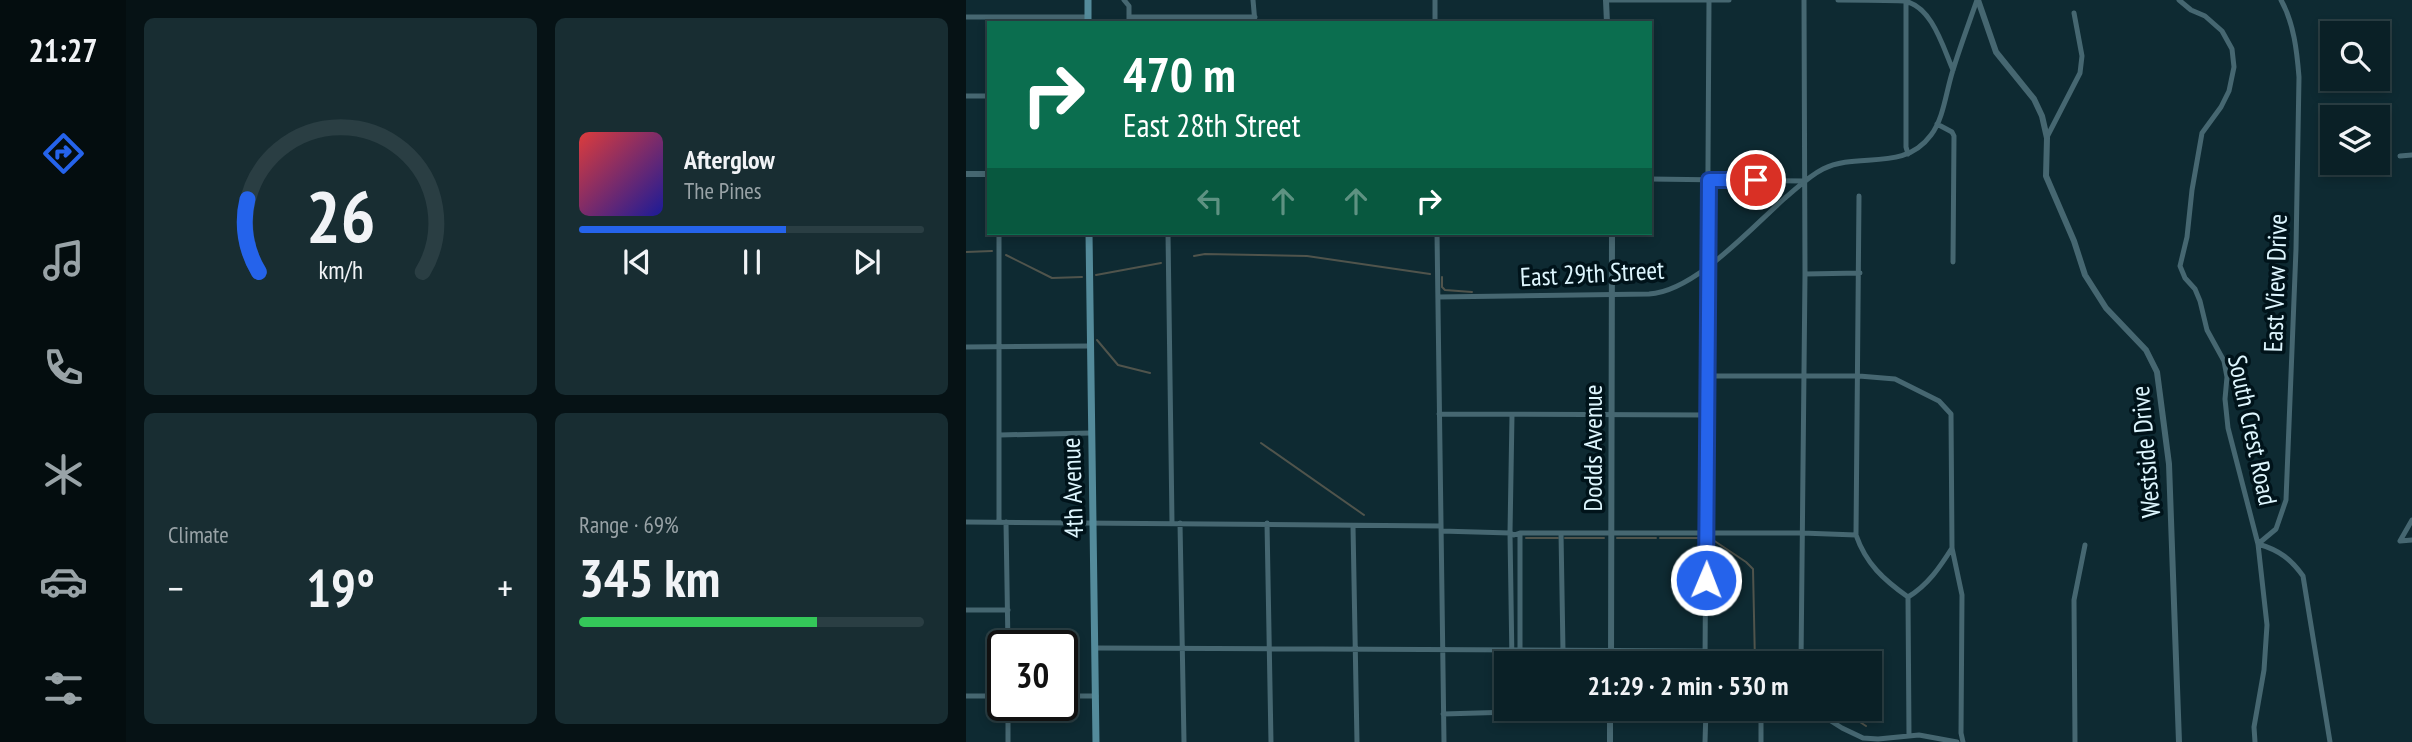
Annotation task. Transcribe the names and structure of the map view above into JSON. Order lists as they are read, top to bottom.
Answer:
{
  "streets": {
    "main road": ["4th Avenue"],
    "street": [
      "East 29th Street",
      "East View Drive",
      "South Crest Road",
      "Dodds Avenue",
      "Westside Drive"
    ]
  },
  "crossings": [
    ["East 29th Street", "Dodds Avenue"],
    ["East View Drive", "South Crest Road"]
  ],
  "page": {
    "tabs": "21:27",
    "turn": ["470 m", "East 28th Street"],
    "song": ["Afterglow", "The Pines"],
    "tile": [
      "Climate",
      ["Range · 69%", "345 km"]
    ],
    "heat": ["−", "19°", "+"],
    "limit": "30",
    "trip": "21:29 · 2 min · 530 m",
    "gauge": ["26", "km/h"]
  }
}
